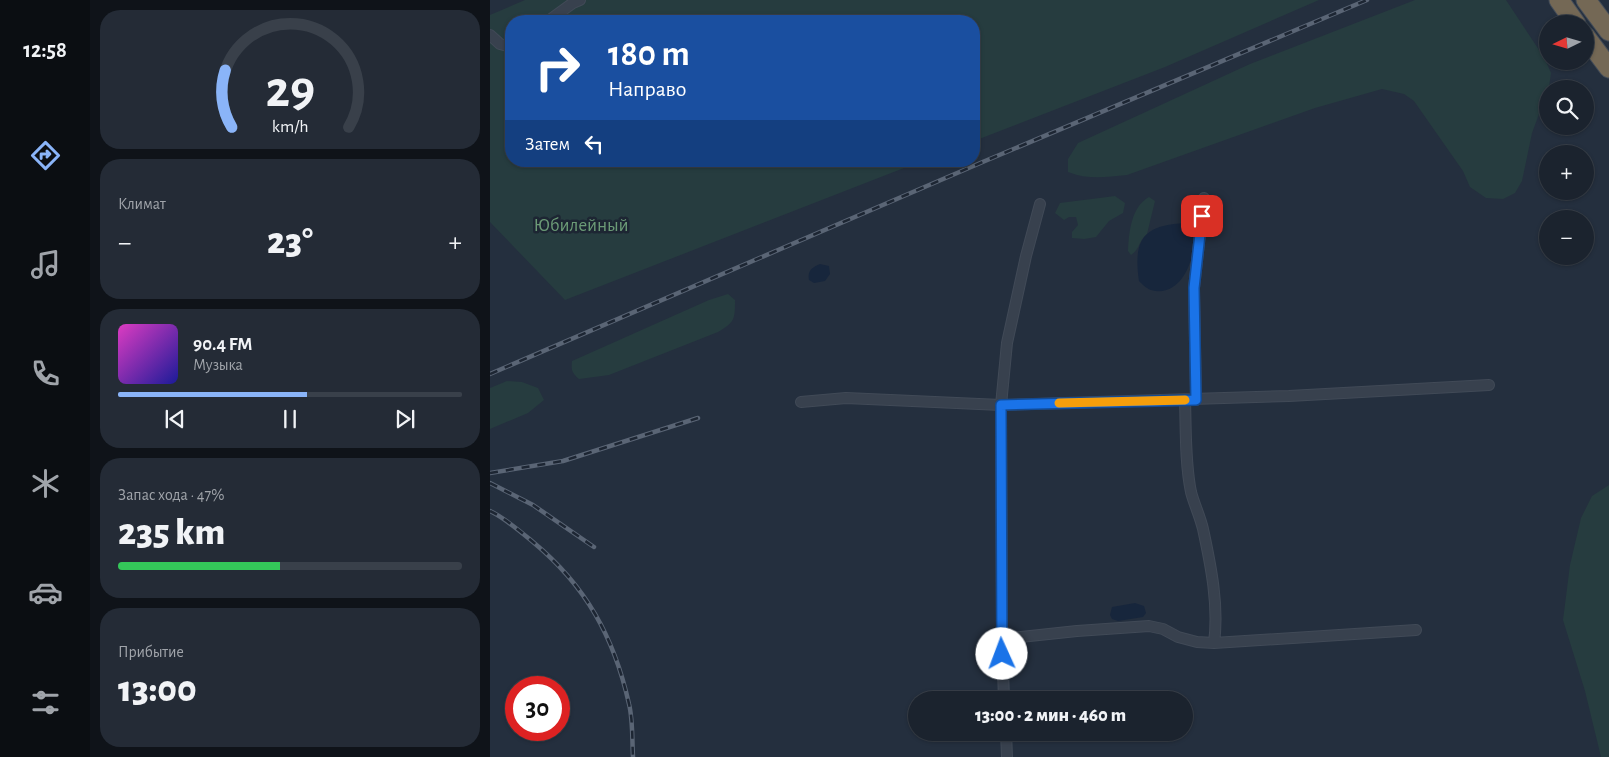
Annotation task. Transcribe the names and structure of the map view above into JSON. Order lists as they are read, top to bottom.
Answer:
{
  "parks": ["Юбилейный"],
  "north": "left",
  "page": {
    "tabs": "12:58",
    "map_buttons": ["+", "−"],
    "turn": ["180 m", "Направо"],
    "then": "Затем",
    "tile": [
      "Климат",
      ["Запас хода · 47%", "235 km"],
      ["Прибытие", "13:00"]
    ],
    "heat": ["−", "23°", "+"],
    "song": ["90.4 FM", "Музыка"],
    "limit": "30",
    "trip": "13:00 · 2 мин · 460 m",
    "gauge": ["29", "km/h"]
  }
}
